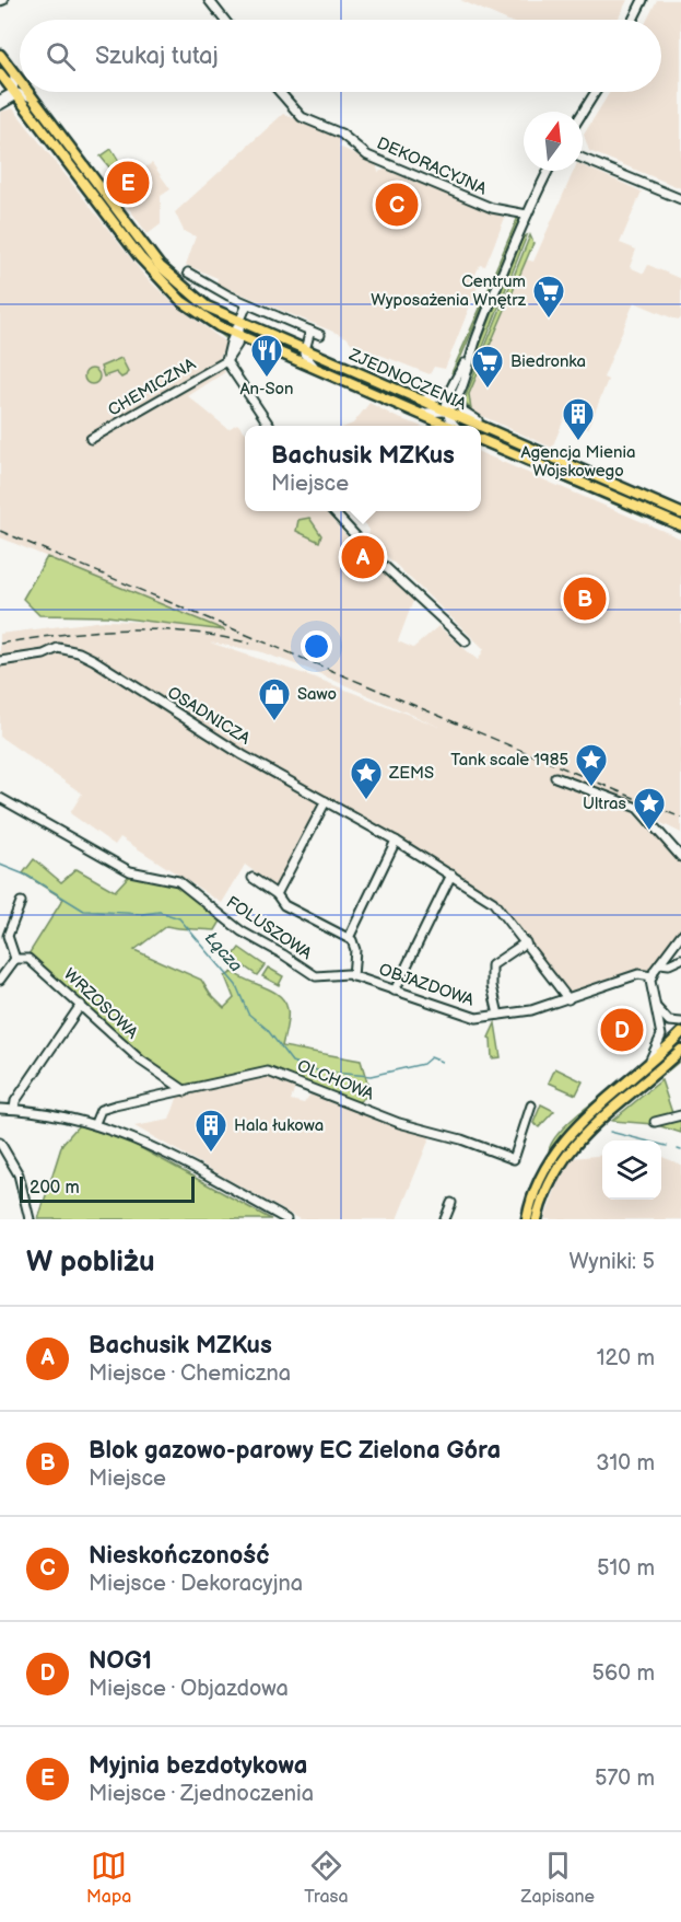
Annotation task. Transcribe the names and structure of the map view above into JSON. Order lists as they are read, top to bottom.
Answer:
{
  "streets": {
    "main road": ["ZJEDNOCZENIA"],
    "street": [
      "DEKORACYJNA",
      "CHEMICZNA",
      "OSADNICZA",
      "FOLUSZOWA",
      "OBJAZDOWA",
      "WRZOSOWA",
      "OLCHOWA"
    ]
  },
  "crossings": [
    ["ZJEDNOCZENIA", "CHEMICZNA"],
    ["OSADNICZA", "OBJAZDOWA"],
    ["FOLUSZOWA", "OBJAZDOWA"],
    ["WRZOSOWA", "OLCHOWA"]
  ],
  "water": ["Łącza"],
  "places": {
    "supermarket": ["Centrum Wyposażenia Wnętrz", "Biedronka"],
    "restaurant": ["An-Son"],
    "building": ["Agencja Mienia Wojskowego", "Hala łukowa"],
    "shop": ["Sawo"],
    "place": ["Tank scale 1985", "ZEMS", "Ultras"]
  },
  "scale_bar": "200 m",
  "north": "top",
  "page": {
    "search": "Szukaj tutaj",
    "pins": [
      "E",
      "C",
      "A",
      "B",
      "D"
    ],
    "popup": ["Bachusik MZKus", "Miejsce"],
    "scale": "200 m",
    "heading": ["W pobliżu", "Wyniki: 5"],
    "list": [
      {
        "mark": "A",
        "name": "Bachusik MZKus",
        "note": "Miejsce · Chemiczna",
        "value": "120 m"
      },
      {
        "mark": "B",
        "name": "Blok gazowo-parowy EC Zielona Góra",
        "note": "Miejsce",
        "value": "310 m"
      },
      {
        "mark": "C",
        "name": "Nieskończoność",
        "note": "Miejsce · Dekoracyjna",
        "value": "510 m"
      },
      {
        "mark": "D",
        "name": "NOG1",
        "note": "Miejsce · Objazdowa",
        "value": "560 m"
      },
      {
        "mark": "E",
        "name": "Myjnia bezdotykowa",
        "note": "Miejsce · Zjednoczenia",
        "value": "570 m"
      }
    ],
    "nav": ["Mapa", "Trasa", "Zapisane"]
  }
}
